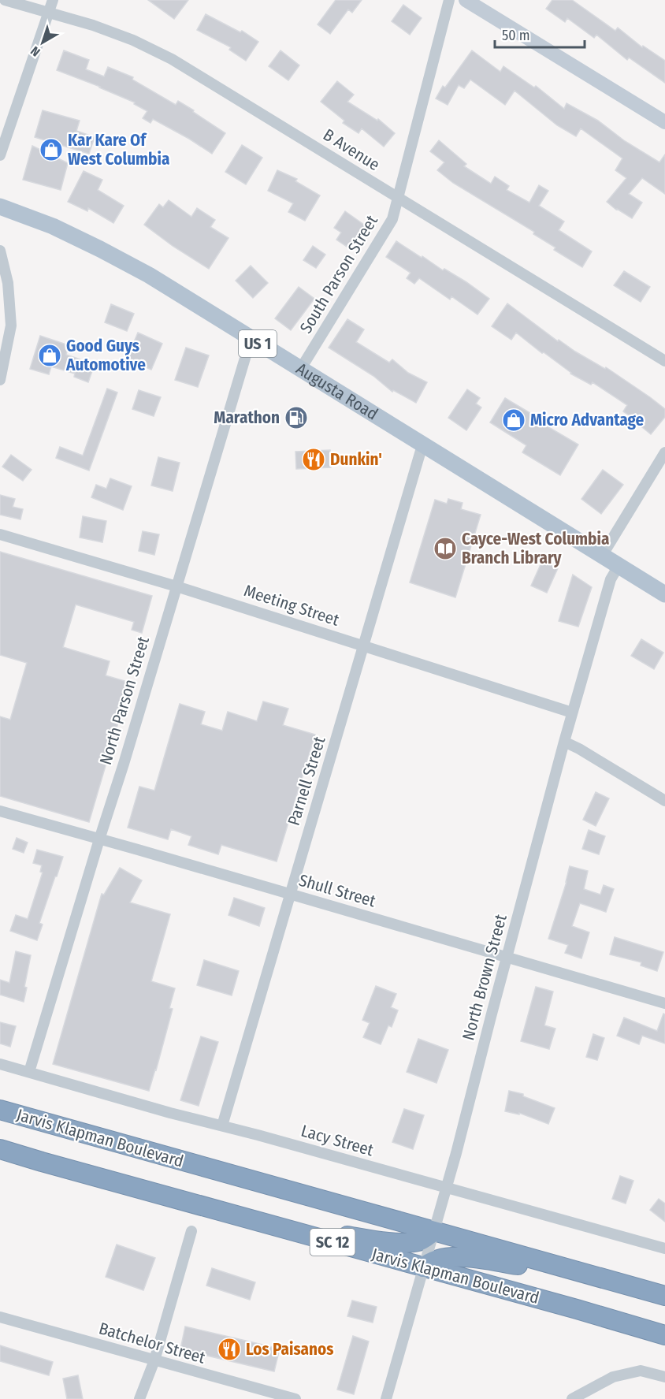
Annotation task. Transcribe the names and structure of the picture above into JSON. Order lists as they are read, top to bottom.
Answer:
{
  "streets": {
    "highway": ["Jarvis Klapman Boulevard", "SC 12"],
    "main road": ["US 1", "Augusta Road"],
    "street": [
      "B Avenue",
      "South Parson Street",
      "Meeting Street",
      "North Parson Street",
      "Parnell Street",
      "Shull Street",
      "North Brown Street",
      "Lacy Street",
      "Batchelor Street"
    ]
  },
  "crossings": [
    ["B Avenue", "South Parson Street"],
    ["South Parson Street", "Augusta Road"],
    ["Augusta Road", "North Parson Street"],
    ["Augusta Road", "Parnell Street"],
    ["Augusta Road", "North Brown Street"],
    ["Meeting Street", "North Parson Street"],
    ["Meeting Street", "Parnell Street"],
    ["Meeting Street", "North Brown Street"],
    ["North Parson Street", "Shull Street"],
    ["North Parson Street", "Lacy Street"],
    ["Parnell Street", "Shull Street"],
    ["Parnell Street", "Lacy Street"],
    ["Shull Street", "North Brown Street"],
    ["North Brown Street", "Jarvis Klapman Boulevard"],
    ["North Brown Street", "Lacy Street"]
  ],
  "places": {
    "shop": ["Kar Kare Of West Columbia", "Good Guys Automotive", "Micro Advantage"],
    "fuel station": ["Marathon"],
    "restaurant": ["Dunkin'", "Los Paisanos"],
    "library": ["Cayce-West Columbia Branch Library"]
  },
  "scale_bar": "50 m",
  "north": "bottom left"
}
